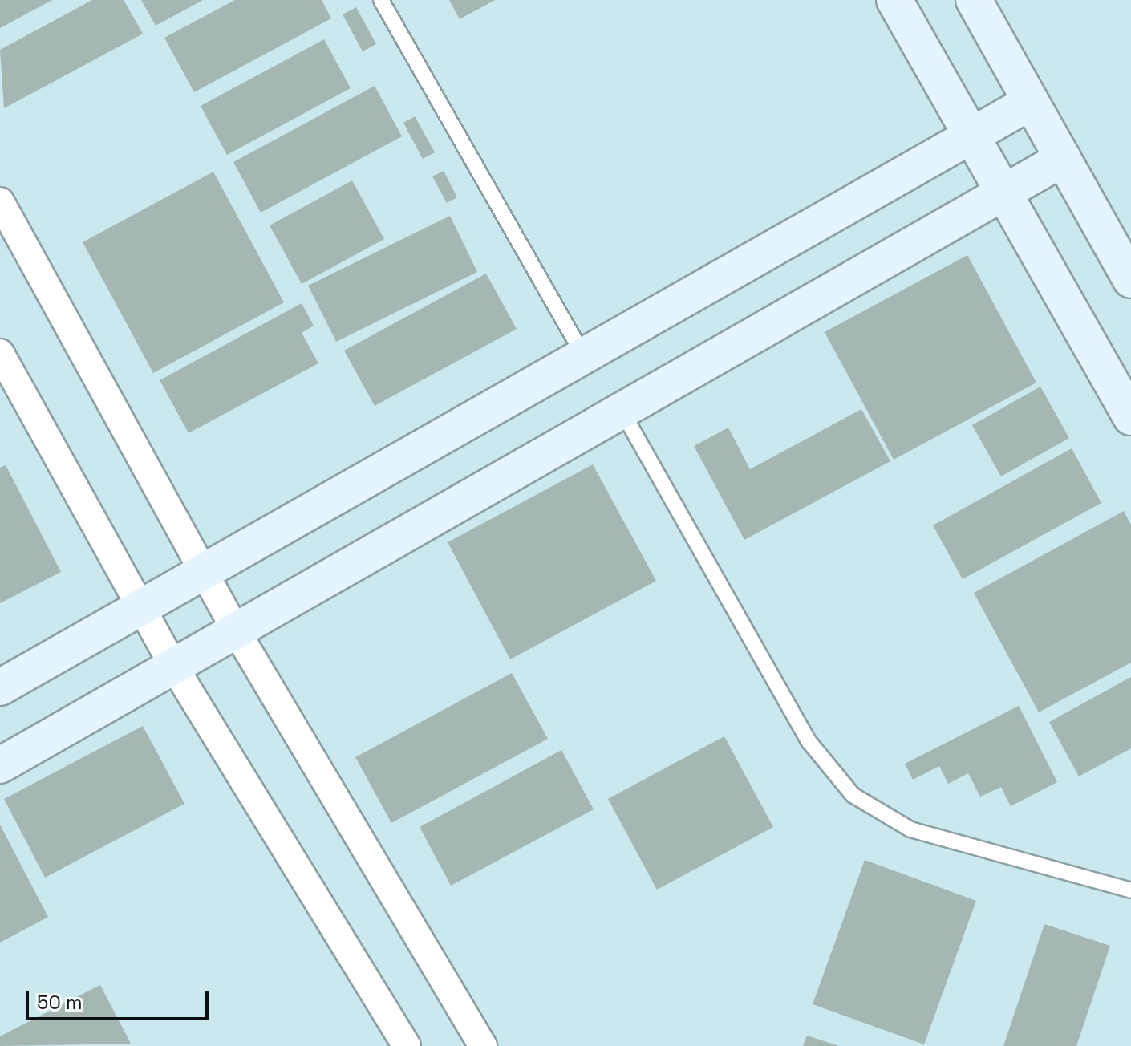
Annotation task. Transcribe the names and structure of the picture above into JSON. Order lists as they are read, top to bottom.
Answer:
{
  "scale_bar": "50 m"
}
